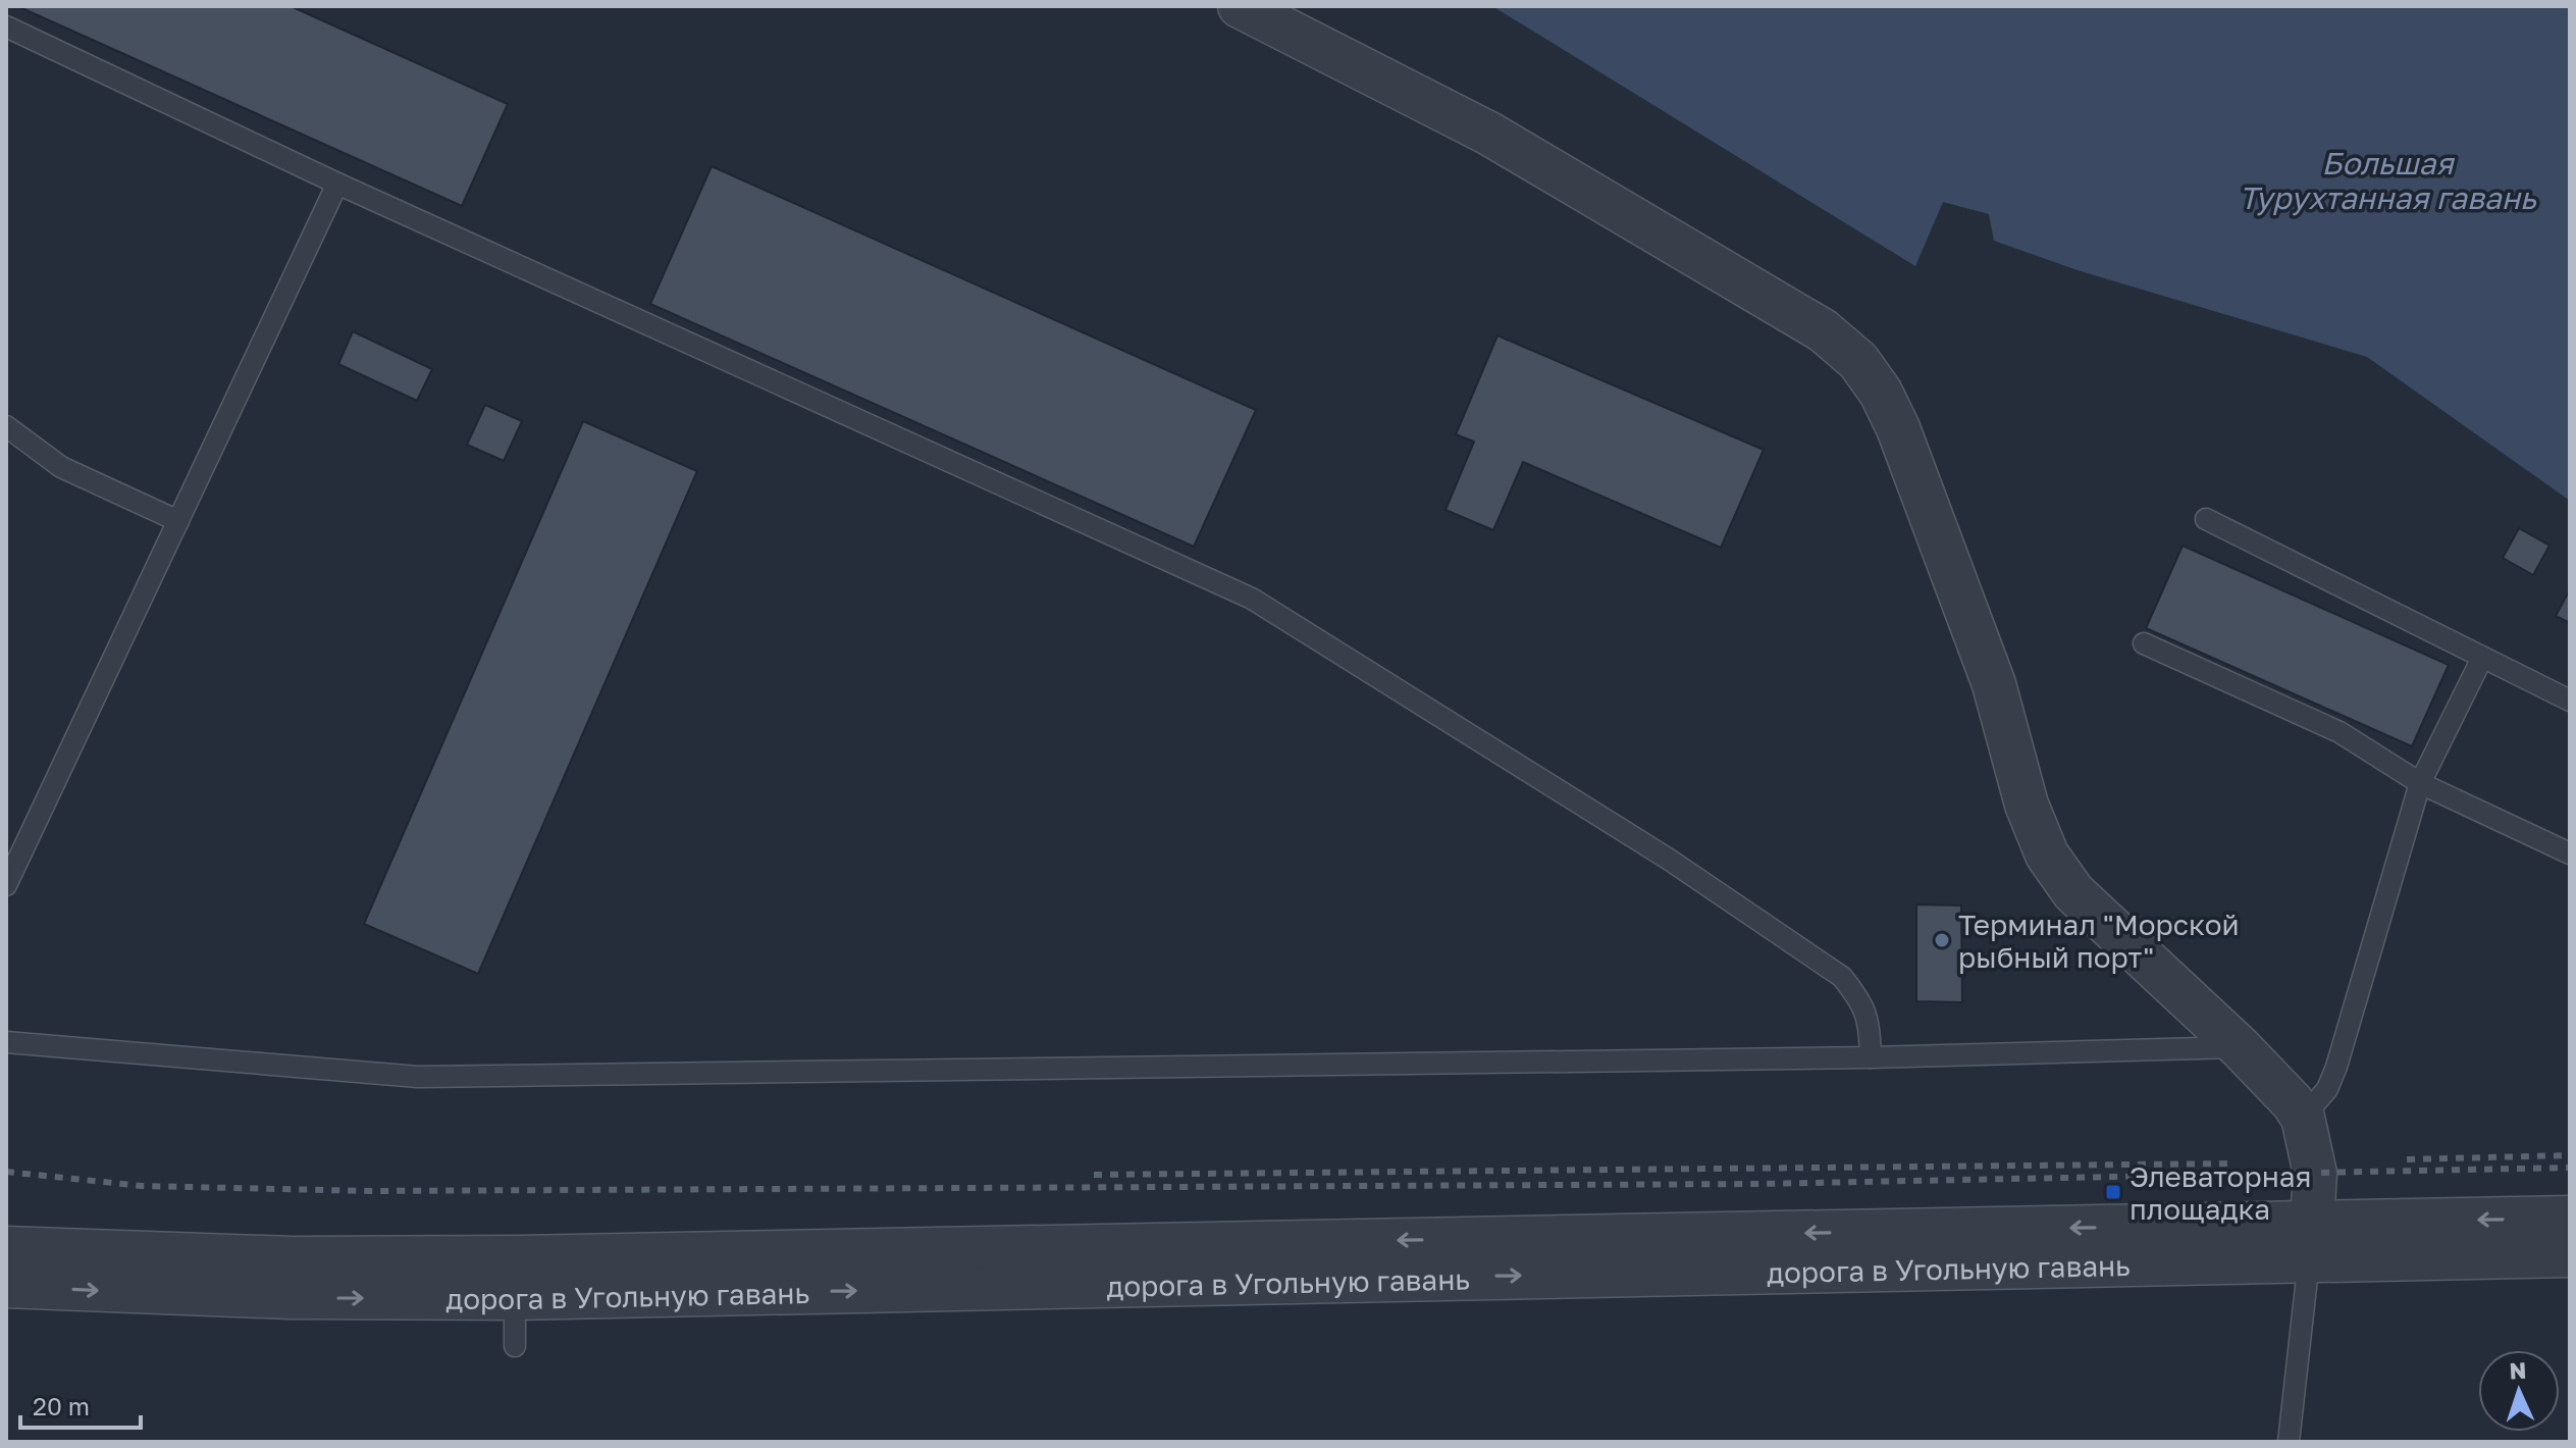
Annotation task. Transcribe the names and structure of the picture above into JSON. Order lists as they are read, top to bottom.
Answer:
{
  "streets": {
    "street": ["дорога в Угольную гавань"]
  },
  "water": ["Большая Турухтанная гавань"],
  "places": {
    "other": ["Терминал \"Морской рыбный порт\""],
    "transit": ["Элеваторная площадка"]
  },
  "scale_bar": "20 m",
  "north": "top"
}
